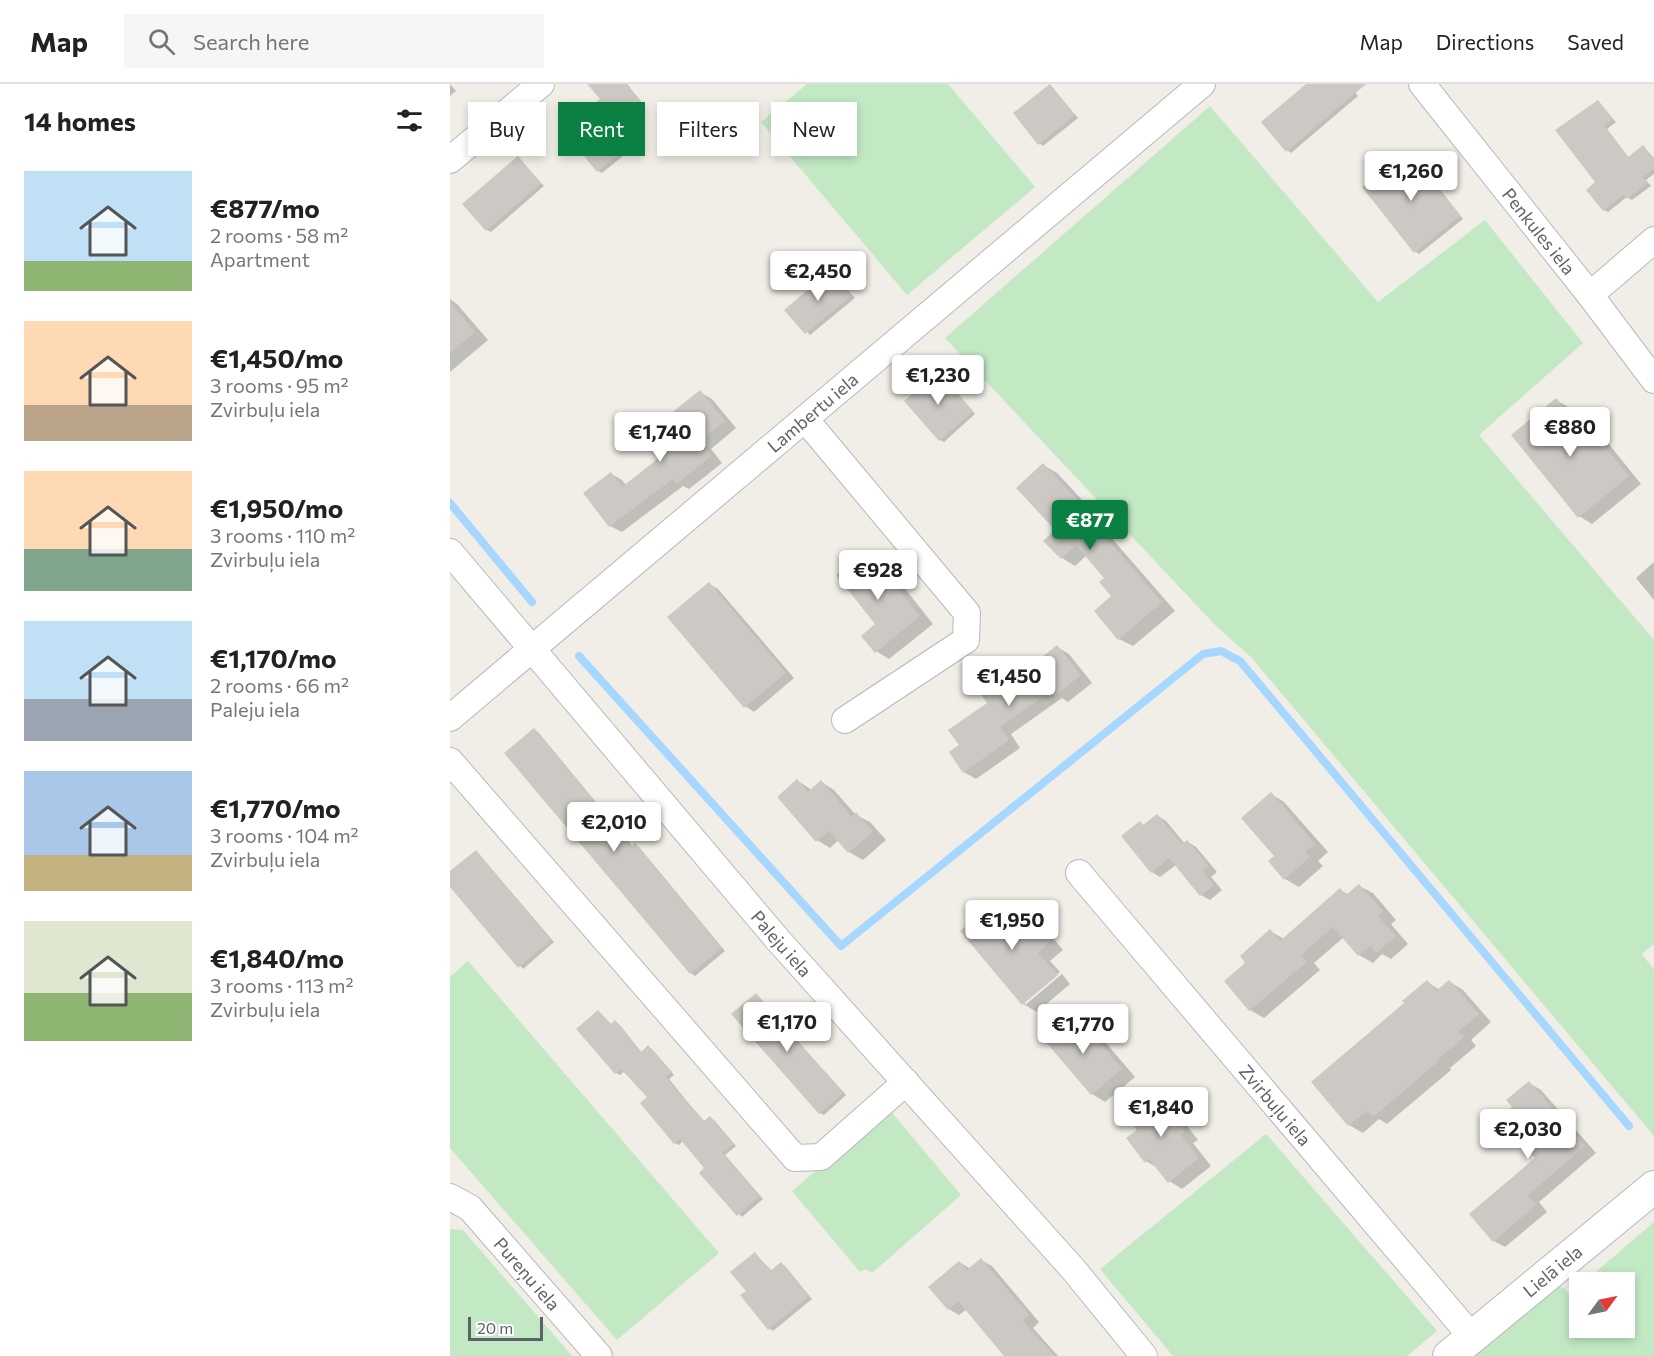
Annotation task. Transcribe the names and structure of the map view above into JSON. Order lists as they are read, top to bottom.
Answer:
{
  "streets": {
    "street": [
      "Penkules iela",
      "Lambertu iela",
      "Paleju iela",
      "Zvirbuļu iela",
      "Lielā iela",
      "Pureņu iela"
    ]
  },
  "crossings": [
    ["Lambertu iela", "Paleju iela"],
    ["Zvirbuļu iela", "Lielā iela"]
  ],
  "scale_bar": "20 m",
  "north": "top right",
  "page": {
    "header": "Map",
    "search": "Search here",
    "nav": ["Map", "Directions", "Saved"],
    "heading": "14 homes",
    "chip": [
      "Buy",
      "Rent",
      "Filters",
      "New"
    ],
    "price": [
      "€1,260",
      "€2,450",
      "€1,230",
      "€880",
      "€1,740",
      "€877",
      "€928",
      "€1,450",
      "€2,010",
      "€1,950",
      "€1,170",
      "€1,770",
      "€1,840",
      "€2,030"
    ],
    "list": [
      {
        "name": "€877/mo",
        "note": "2 rooms · 58 m² · Apartment"
      },
      {
        "name": "€1,450/mo",
        "note": "3 rooms · 95 m² · Zvirbuļu iela"
      },
      {
        "name": "€1,950/mo",
        "note": "3 rooms · 110 m² · Zvirbuļu iela"
      },
      {
        "name": "€1,170/mo",
        "note": "2 rooms · 66 m² · Paleju iela"
      },
      {
        "name": "€1,770/mo",
        "note": "3 rooms · 104 m² · Zvirbuļu iela"
      },
      {
        "name": "€1,840/mo",
        "note": "3 rooms · 113 m² · Zvirbuļu iela"
      }
    ],
    "scale": "20 m"
  }
}
